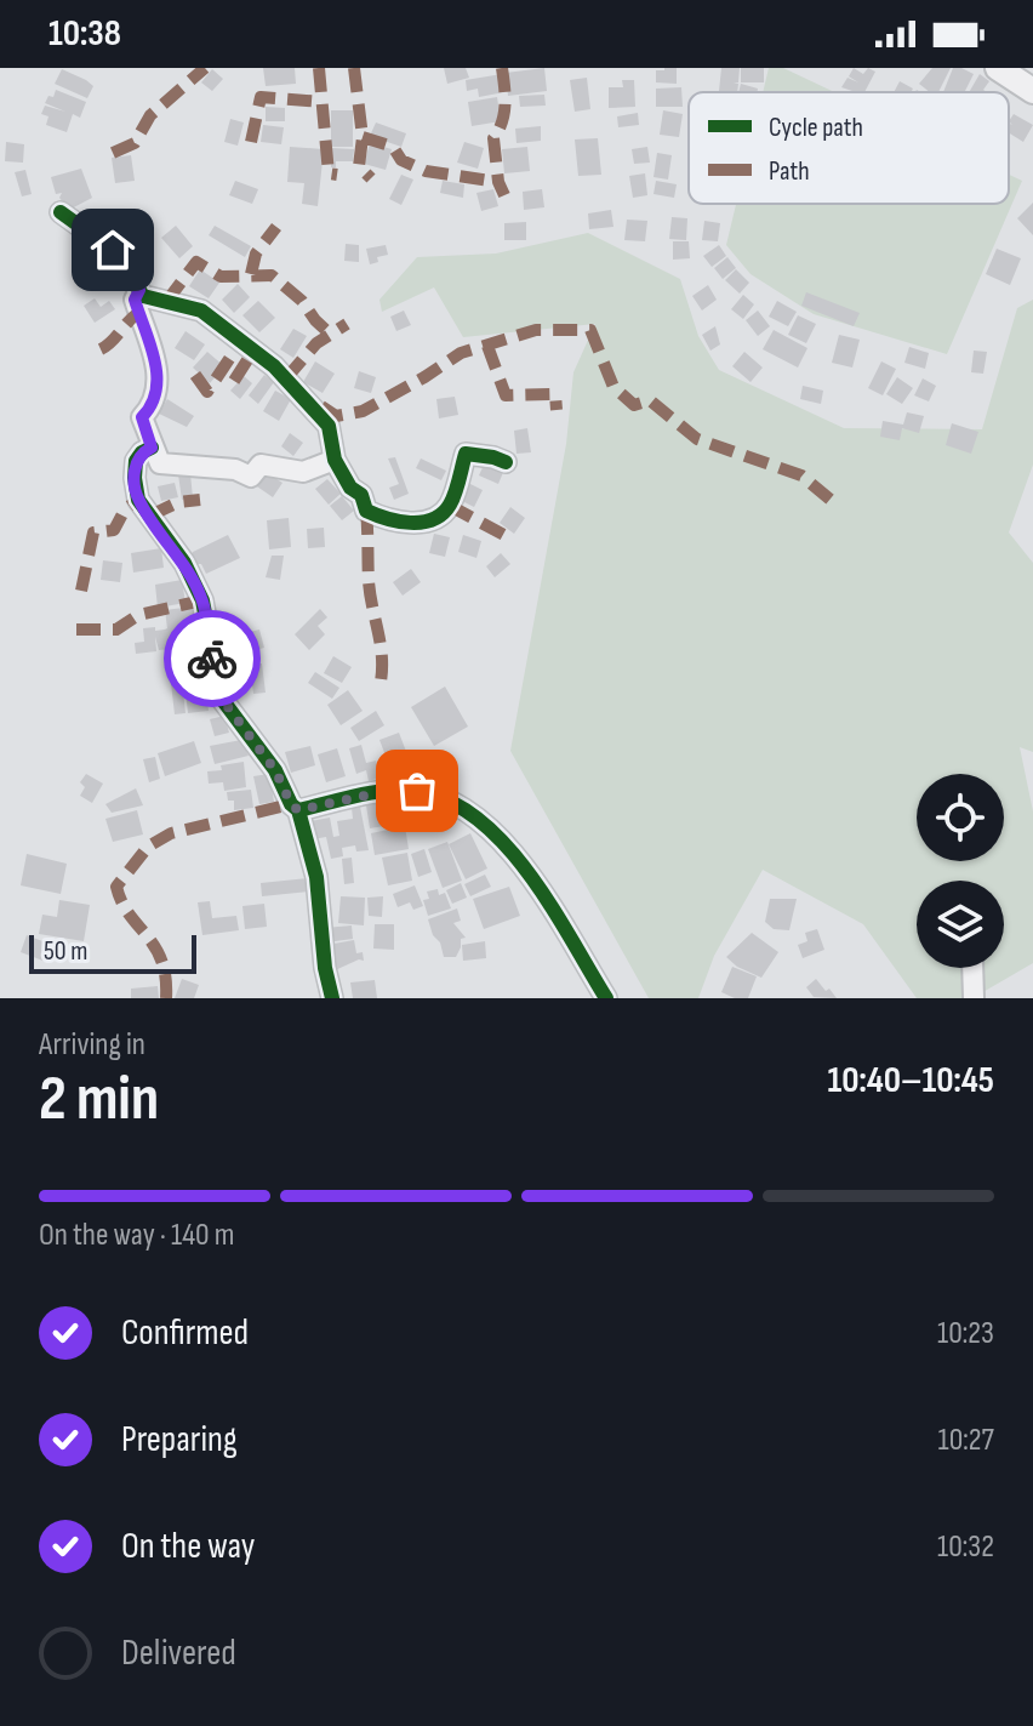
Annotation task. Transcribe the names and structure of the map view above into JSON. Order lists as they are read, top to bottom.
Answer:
{
  "legend": ["Cycle path", "Path"],
  "scale_bar": "50 m",
  "page": {
    "status": "10:38",
    "scale": "50 m",
    "heading": ["2 min", "Arriving in", "10:40–10:45"],
    "bar": "On the way · 140 m",
    "list": [
      ["Confirmed", "10:23"],
      ["Preparing", "10:27"],
      ["On the way", "10:32"],
      "Delivered"
    ]
  }
}
